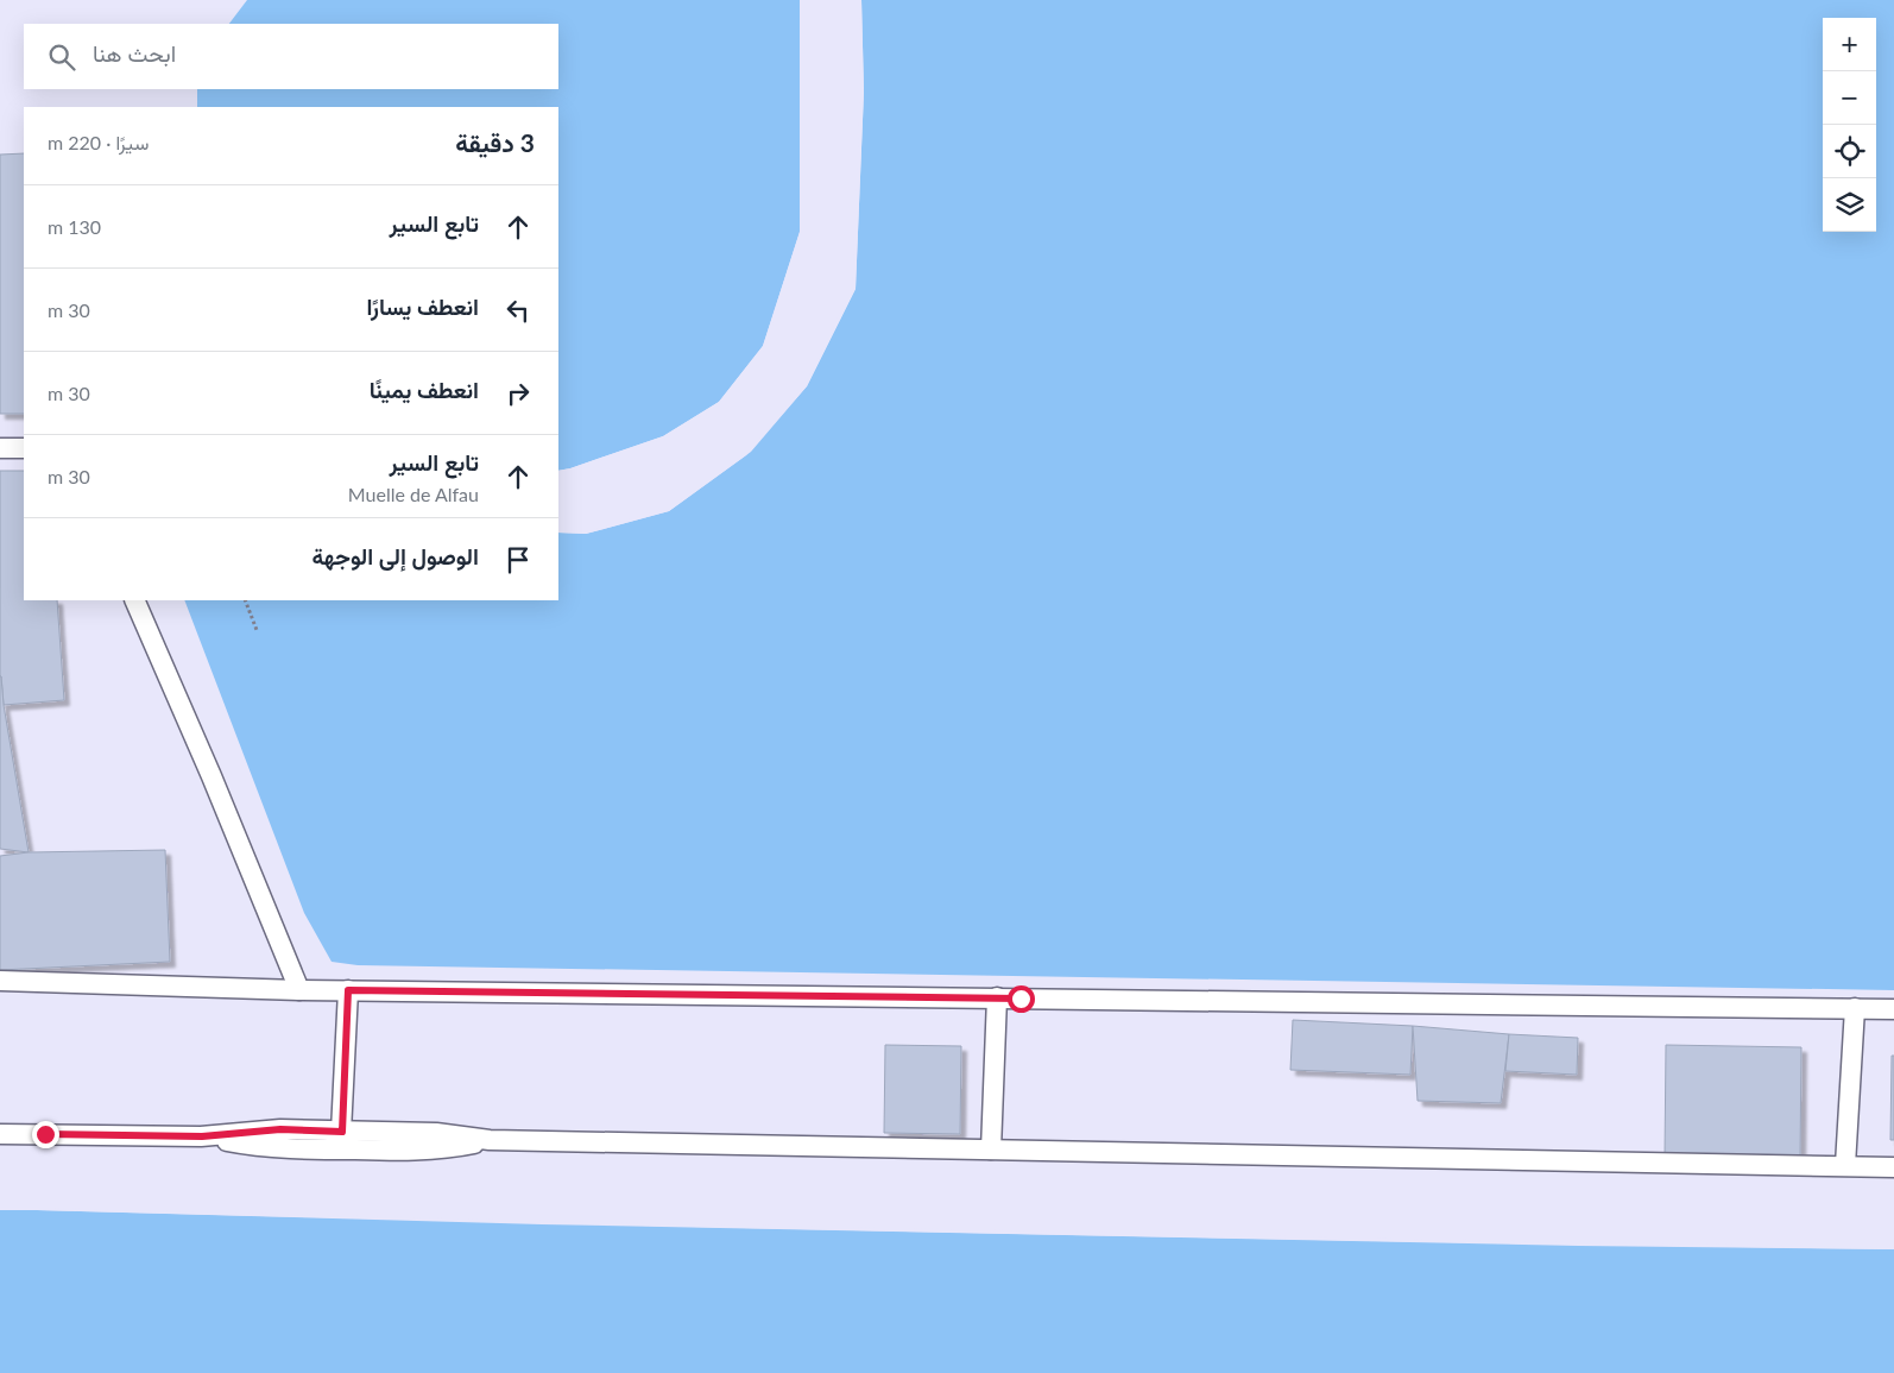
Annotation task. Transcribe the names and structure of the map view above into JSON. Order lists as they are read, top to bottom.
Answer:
{
  "page": {
    "map_buttons": ["+", "−"],
    "search": "ابحث هنا",
    "heading": ["3 دقيقة", "سيرًا · 220 m"],
    "list": [
      ["تابع السير", "130 m"],
      ["انعطف يسارًا", "30 m"],
      ["انعطف يمينًا", "30 m"],
      ["تابع السير", "Muelle de Alfau", "30 m"],
      "الوصول إلى الوجهة"
    ]
  }
}
